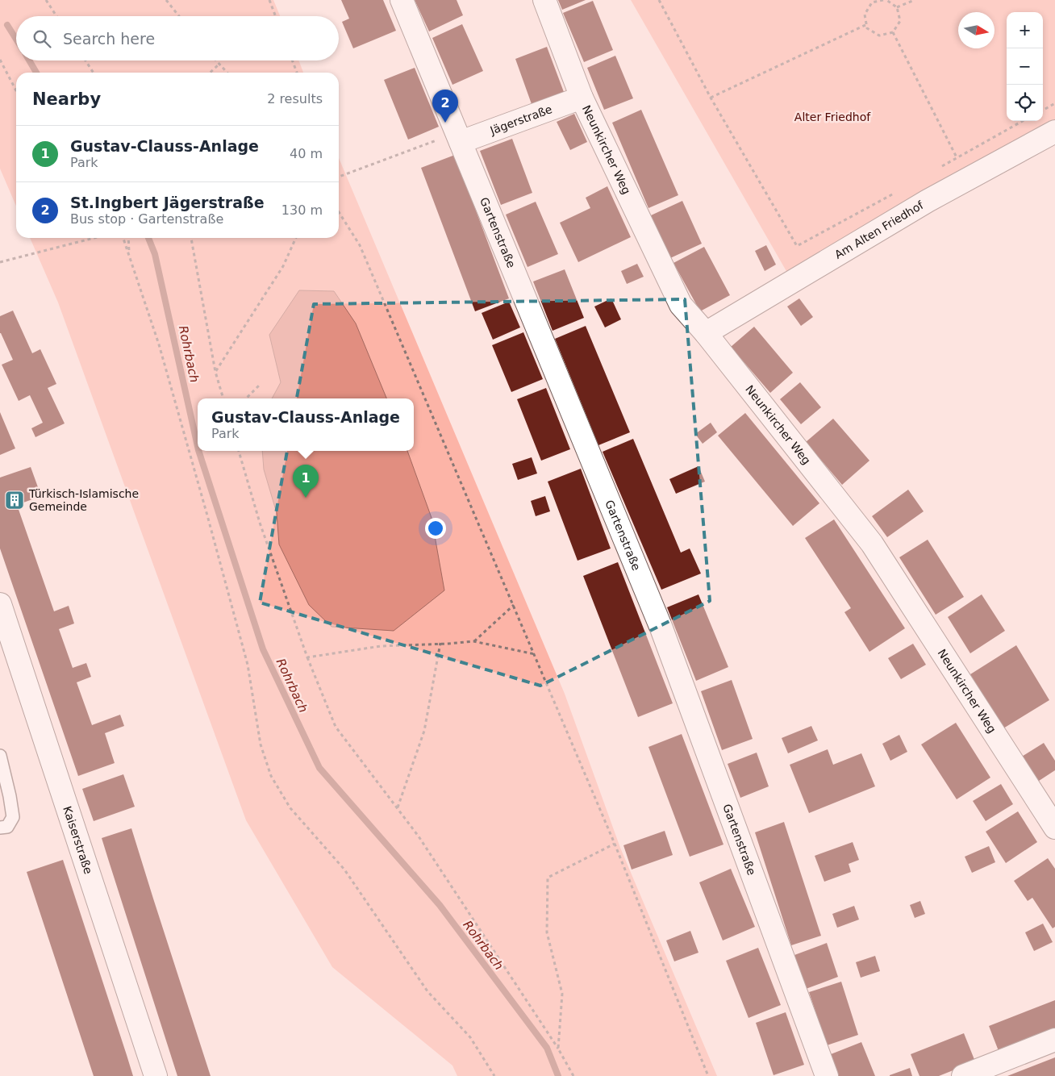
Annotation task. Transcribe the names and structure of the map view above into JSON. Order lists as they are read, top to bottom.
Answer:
{
  "streets": {
    "street": [
      "Jägerstraße",
      "Neunkircher Weg",
      "Am Alten Friedhof",
      "Gartenstraße",
      "Kaiserstraße"
    ]
  },
  "crossings": [
    ["Jägerstraße", "Neunkircher Weg"],
    ["Jägerstraße", "Gartenstraße"],
    ["Neunkircher Weg", "Am Alten Friedhof"]
  ],
  "water": ["Rohrbach"],
  "parks": ["Alter Friedhof"],
  "places": {
    "building": ["Türkisch-Islamische Gemeinde"]
  },
  "north": "right",
  "page": {
    "map_buttons": ["+", "−"],
    "search": "Search here",
    "heading": ["Nearby", "2 results"],
    "pins": ["2", "1"],
    "list": [
      {
        "mark": "1",
        "name": "Gustav-Clauss-Anlage",
        "note": "Park",
        "value": "40 m"
      },
      {
        "mark": "2",
        "name": "St.Ingbert Jägerstraße",
        "note": "Bus stop · Gartenstraße",
        "value": "130 m"
      }
    ],
    "popup": ["Gustav-Clauss-Anlage", "Park"]
  }
}
